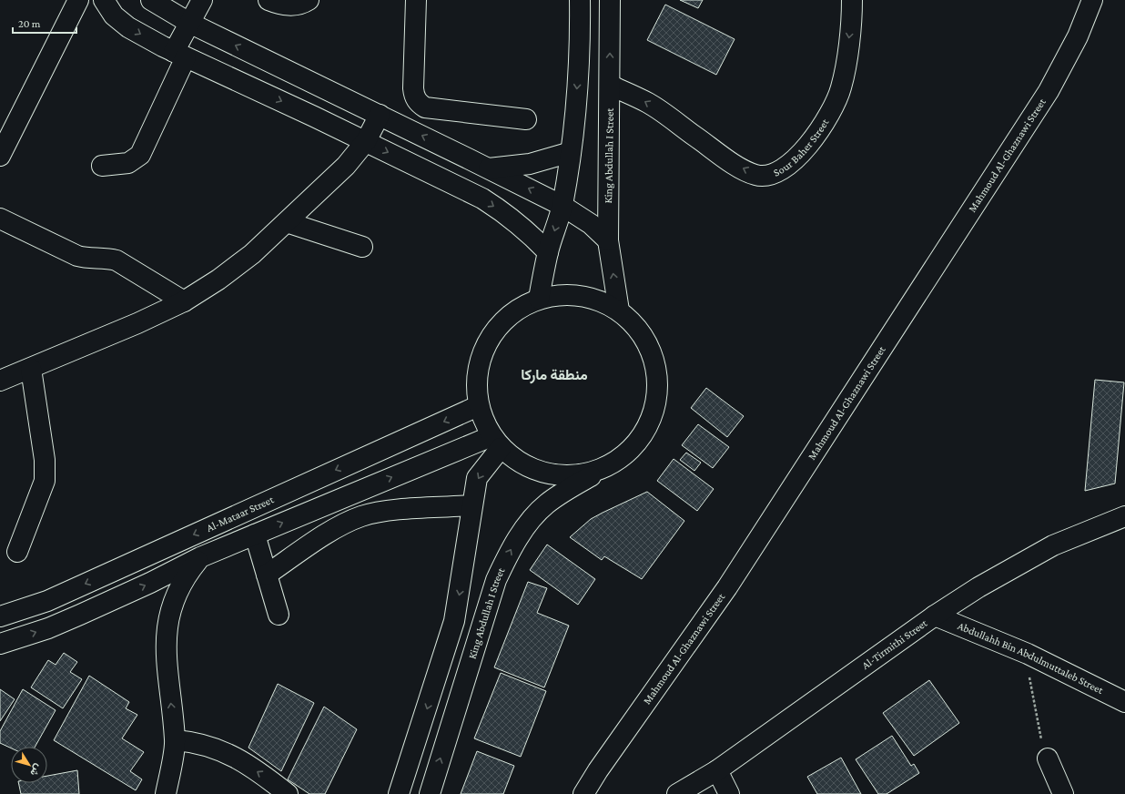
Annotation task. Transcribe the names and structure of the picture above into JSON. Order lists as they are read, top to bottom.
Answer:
{
  "streets": {
    "street": [
      "Sour Baher Street",
      "Mahmoud Al-Ghaznawi Street",
      "King Abdullah I Street",
      "Al-Mataar Street",
      "Al-Tirmithi Street",
      "Abdullahh Bin Abdulmuttaleb Street"
    ]
  },
  "crossings": [
    ["Sour Baher Street", "King Abdullah I Street"],
    ["Al-Tirmithi Street", "Abdullahh Bin Abdulmuttaleb Street"]
  ],
  "districts": ["منطقة ماركا"],
  "scale_bar": "20 m",
  "north": "bottom right"
}
